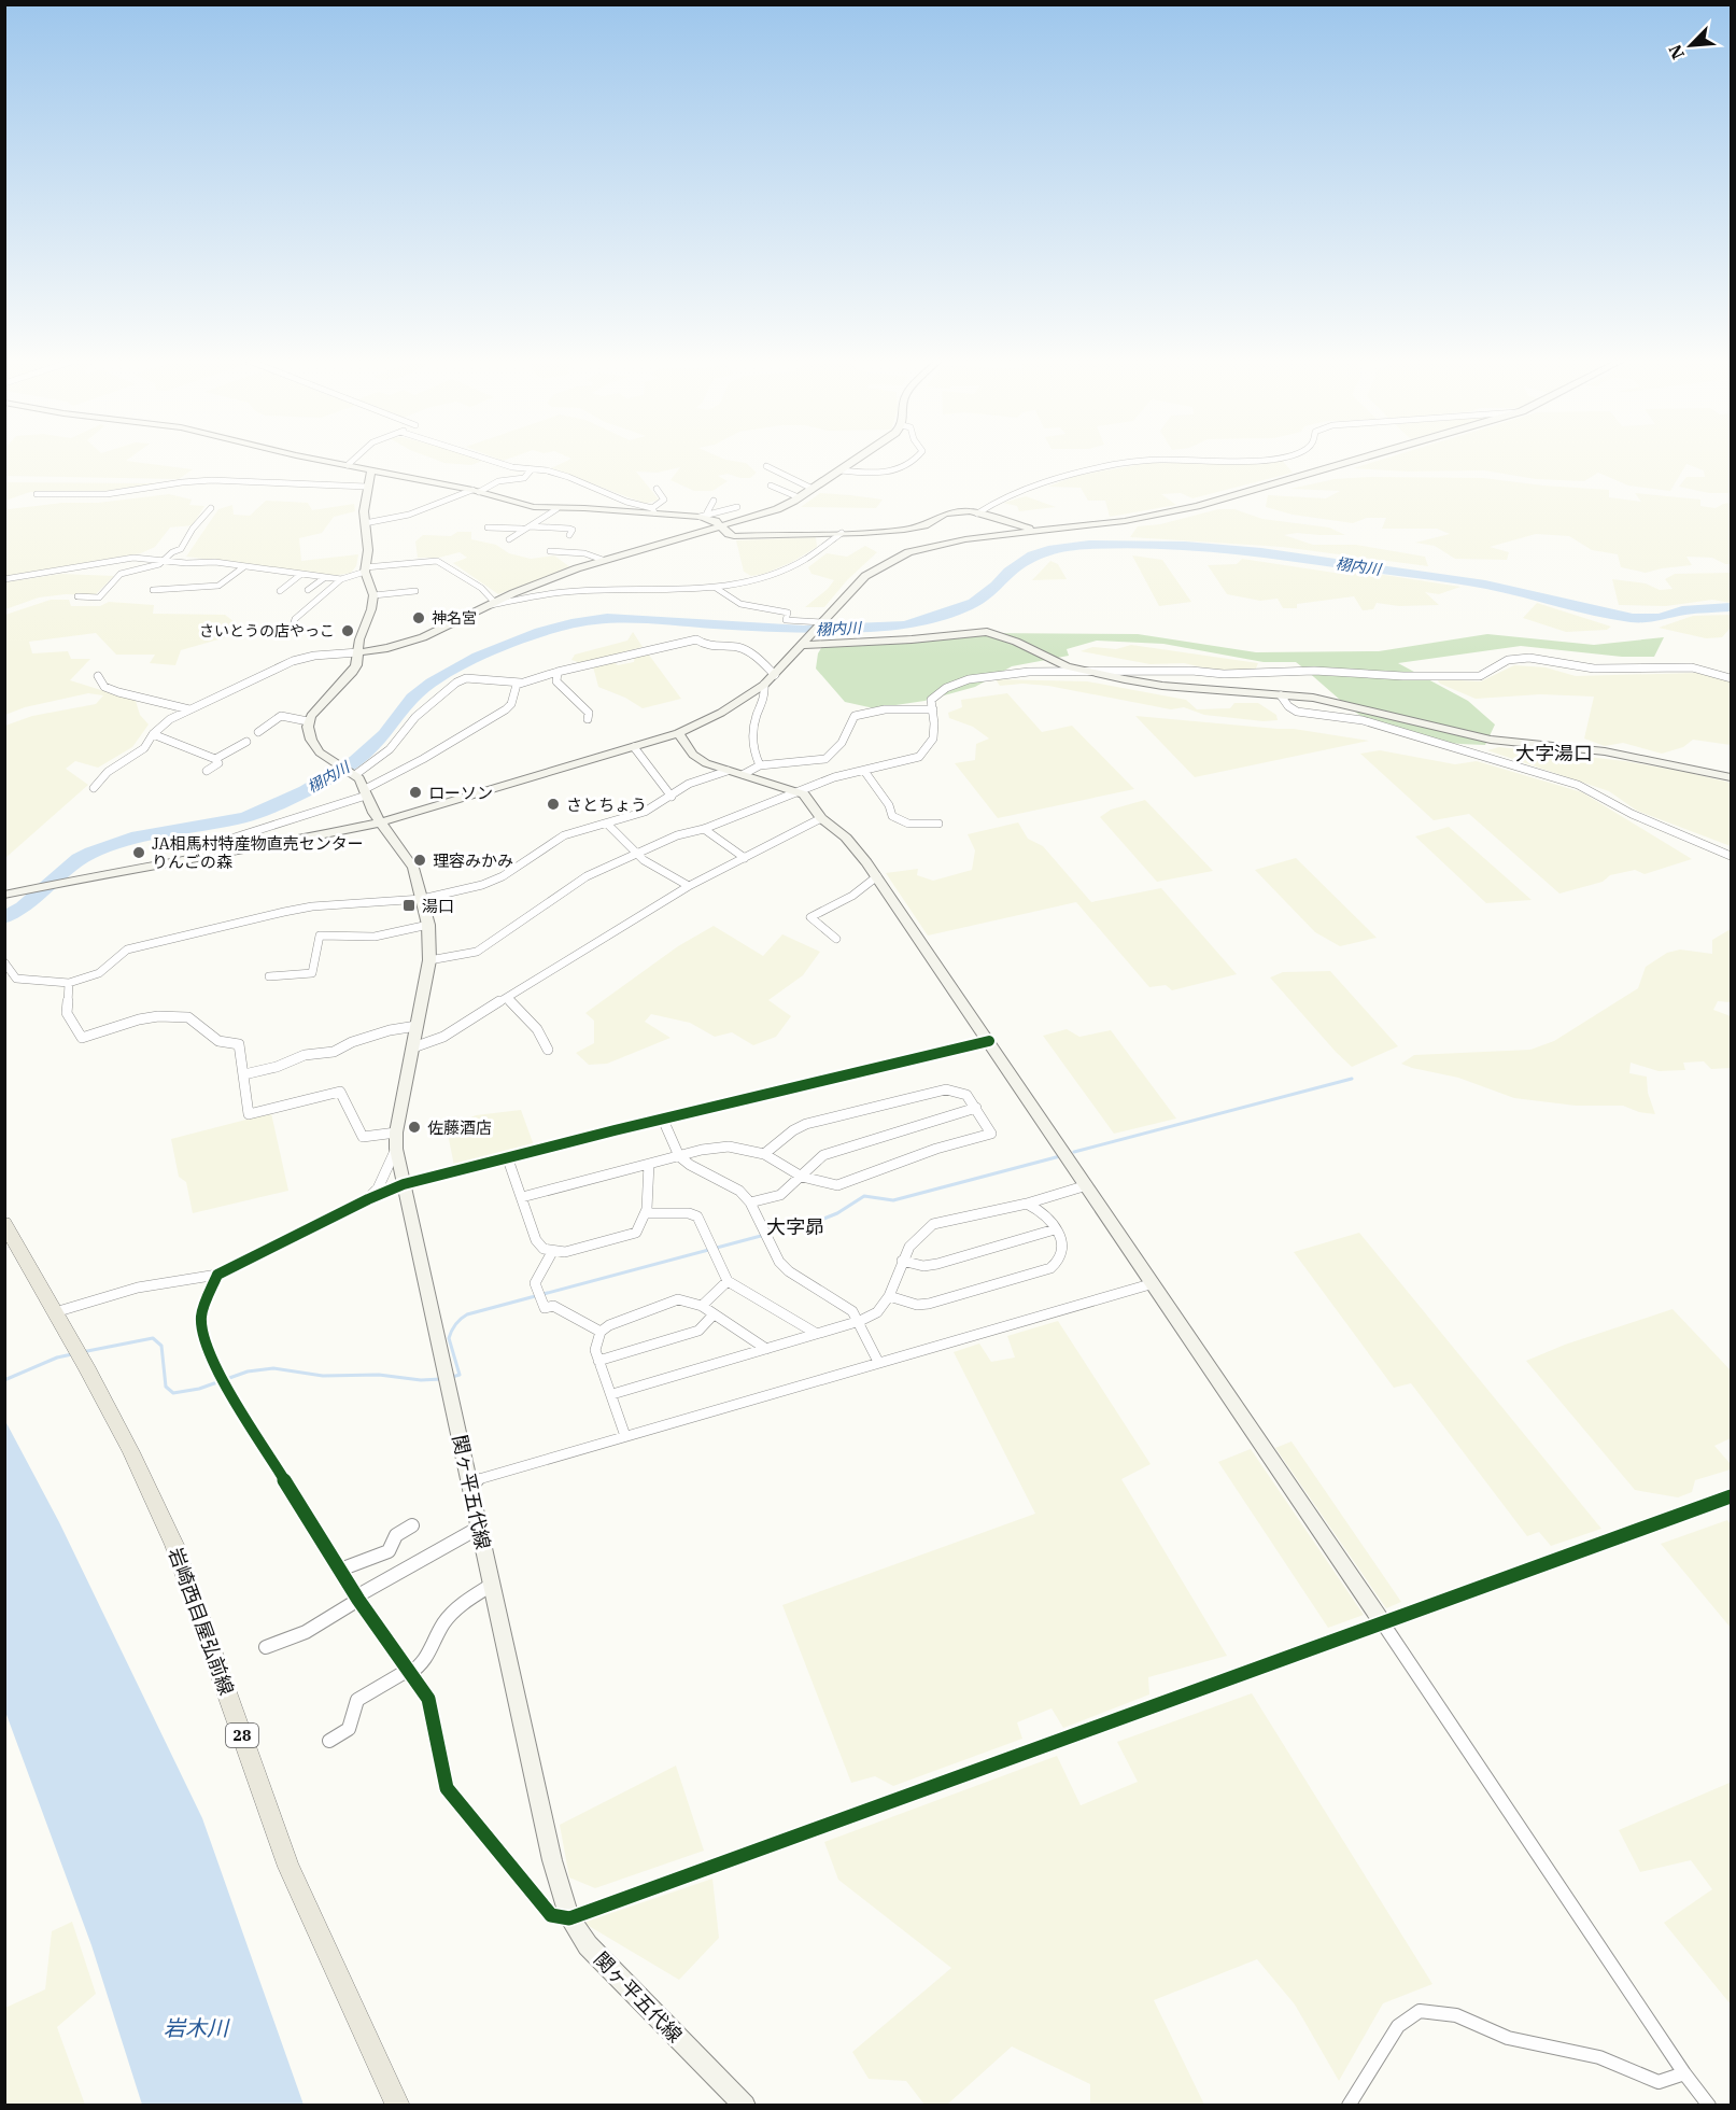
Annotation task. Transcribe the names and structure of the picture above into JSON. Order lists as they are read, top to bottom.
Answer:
{
  "streets": {
    "main road": ["岩崎西目屋弘前線", "28"],
    "street": ["関ヶ平五代線"]
  },
  "districts": ["大字湯口", "大字昴"],
  "water": ["栩内川", "岩木川"],
  "places": {
    "other": [
      "神名宮",
      "さいとうの店やっこ",
      "ローソン",
      "さとちょう",
      "JA相馬村特産物直売センター りんごの森",
      "理容みかみ",
      "佐藤酒店"
    ],
    "transit": ["湯口"]
  },
  "north": "bottom left"
}
